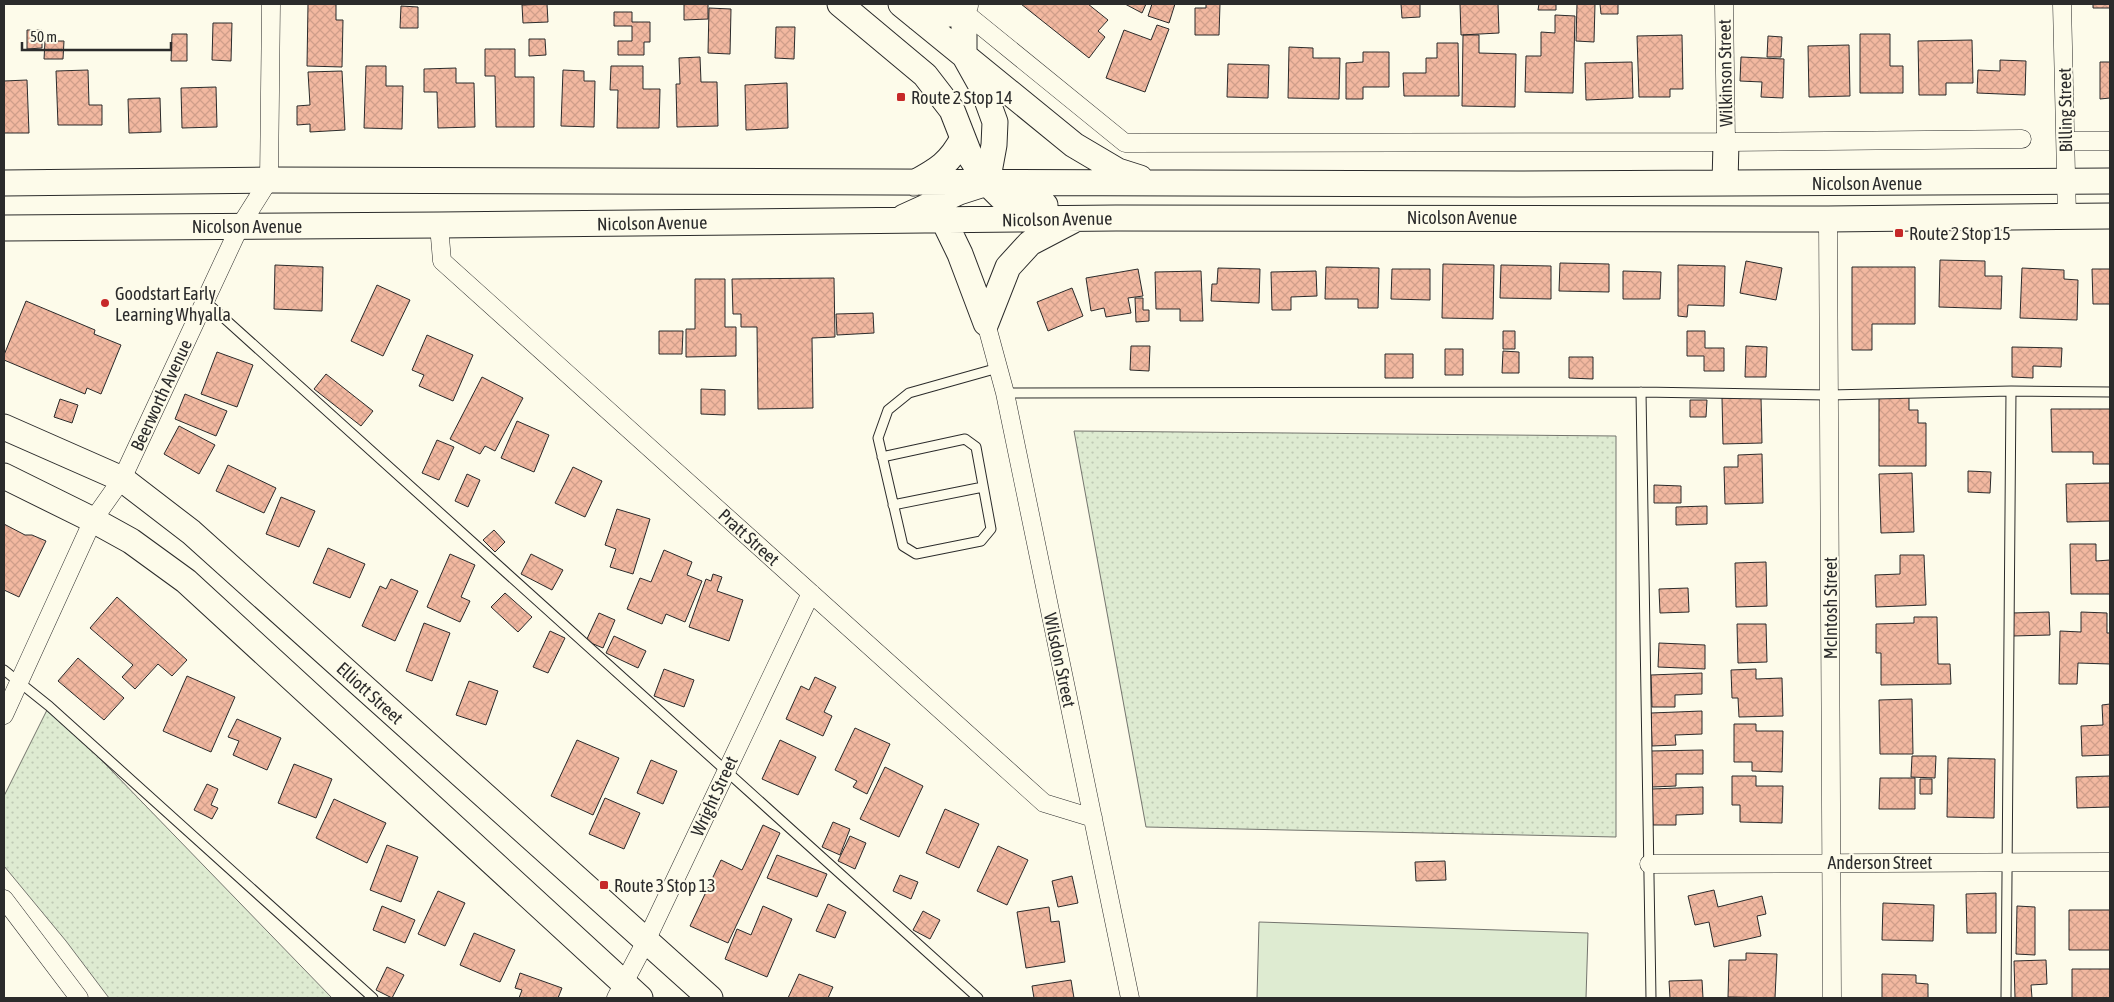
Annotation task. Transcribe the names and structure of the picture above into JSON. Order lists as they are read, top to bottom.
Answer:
{
  "streets": {
    "main road": ["Nicolson Avenue", "Elliott Street"],
    "street": [
      "Wilkinson Street",
      "Billing Street",
      "Beerworth Avenue",
      "Pratt Street",
      "McIntosh Street",
      "Wilsdon Street",
      "Wright Street",
      "Anderson Street"
    ]
  },
  "crossings": [
    ["Billing Street", "Nicolson Avenue"],
    ["Nicolson Avenue", "Beerworth Avenue"],
    ["Nicolson Avenue", "Pratt Street"],
    ["Nicolson Avenue", "McIntosh Street"],
    ["Beerworth Avenue", "Elliott Street"],
    ["Pratt Street", "Wilsdon Street"],
    ["Pratt Street", "Wright Street"],
    ["McIntosh Street", "Anderson Street"],
    ["Elliott Street", "Wright Street"]
  ],
  "places": {
    "transit": ["Route 2 Stop 14", "Route 2 Stop 15", "Route 3 Stop 13"],
    "other": ["Goodstart Early Learning Whyalla"]
  },
  "scale_bar": "50 m"
}
